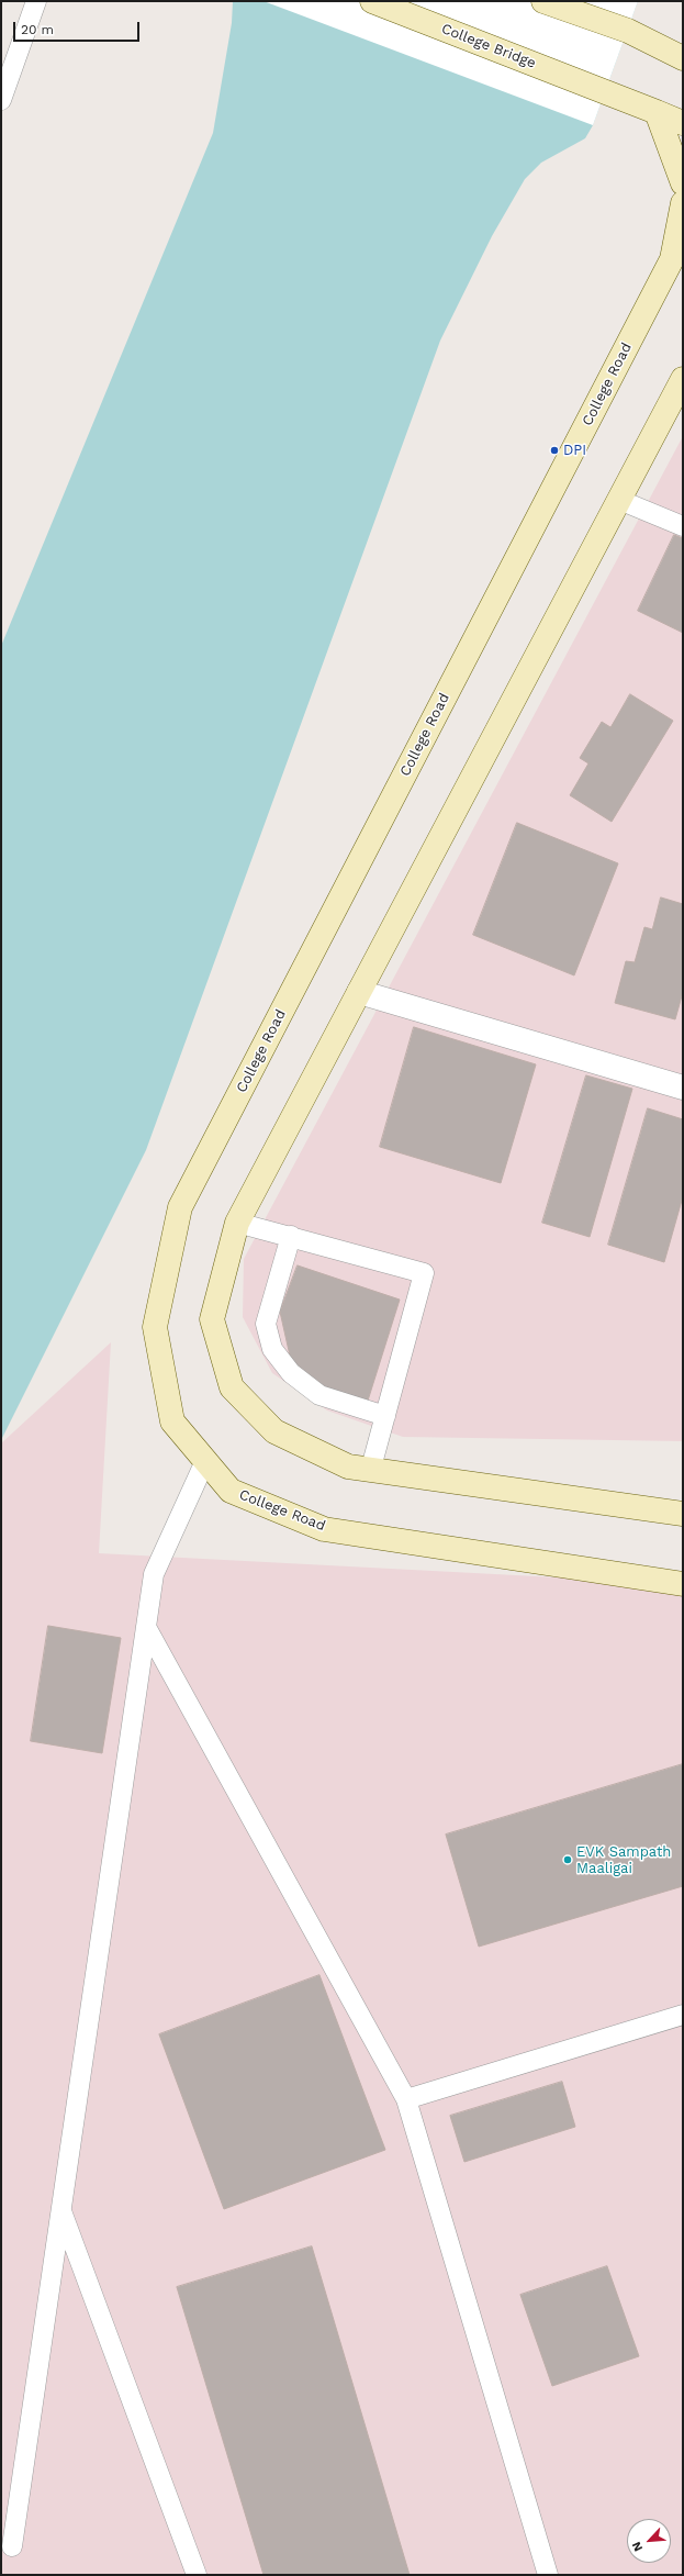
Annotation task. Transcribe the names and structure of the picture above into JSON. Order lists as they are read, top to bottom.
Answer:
{
  "streets": {
    "main road": ["College Bridge", "College Road"]
  },
  "places": ["DPI", "EVK Sampath Maaligai"],
  "scale_bar": "20 m",
  "north": "bottom left"
}
